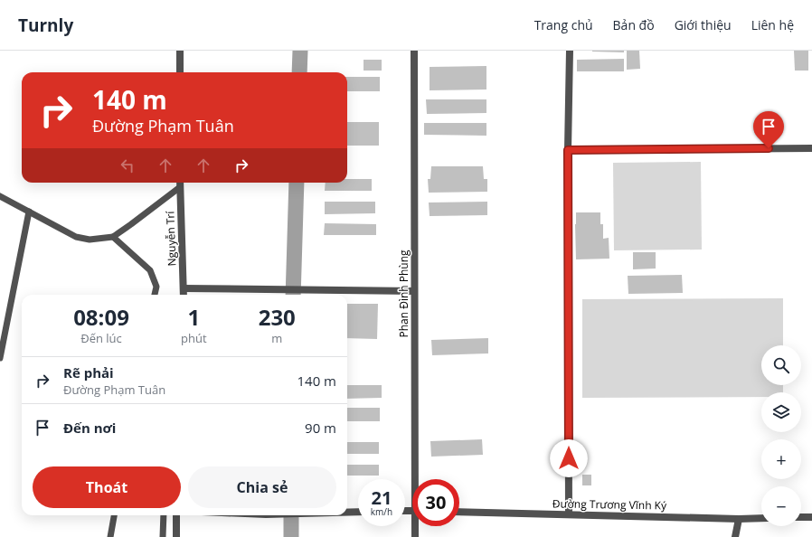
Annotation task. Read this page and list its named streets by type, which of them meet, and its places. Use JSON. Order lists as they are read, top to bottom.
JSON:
{
  "streets": {
    "street": ["Nguyễn Trí", "Phan Đình Phùng", "Đường Trương Vĩnh Ký"]
  },
  "page": {
    "header": "Turnly",
    "nav": [
      "Trang chủ",
      "Bản đồ",
      "Giới thiệu",
      "Liên hệ"
    ],
    "turn": ["140 m", "Đường Phạm Tuân"],
    "eta": [
      "08:09",
      "Đến lúc",
      "1",
      "phút",
      "230",
      "m"
    ],
    "map_buttons": ["+", "−"],
    "list": [
      {
        "name": "Rẽ phải",
        "note": "Đường Phạm Tuân",
        "value": "140 m"
      },
      {
        "name": "Đến nơi",
        "value": "90 m"
      }
    ],
    "buttons": ["Thoát", "Chia sẻ"],
    "speed": "21 km/h",
    "limit": "30"
  }
}
